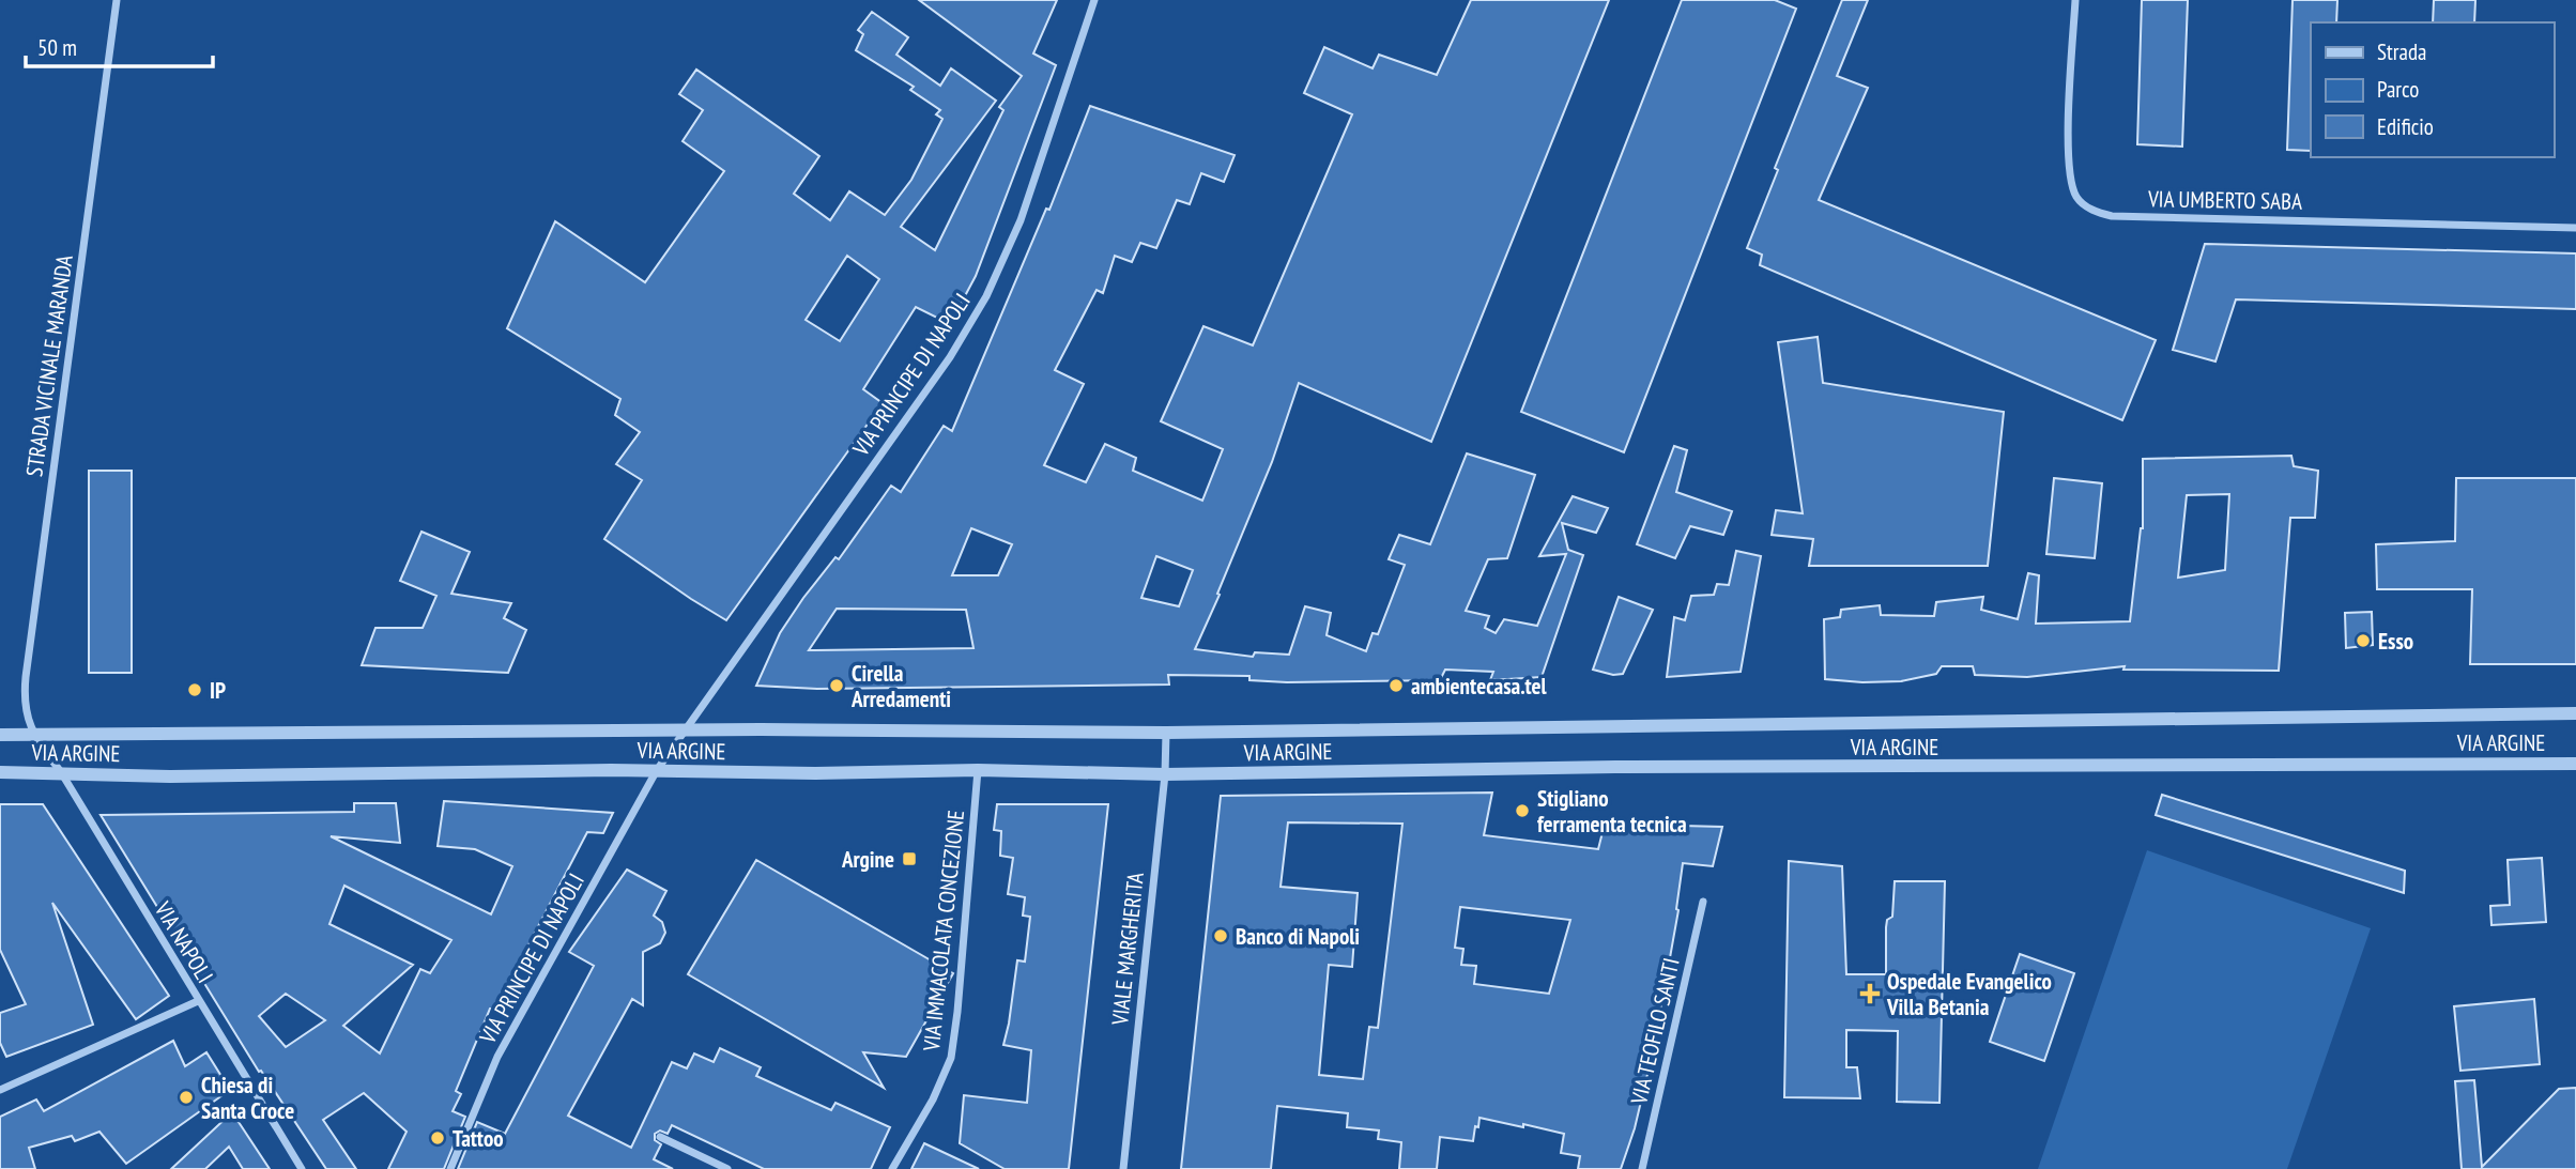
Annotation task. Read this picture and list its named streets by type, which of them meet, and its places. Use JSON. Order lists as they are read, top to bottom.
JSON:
{
  "streets": {
    "street": [
      "VIA UMBERTO SABA",
      "STRADA VICINALE MARANDA",
      "VIA PRINCIPE DI NAPOLI",
      "VIA ARGINE",
      "VIA IMMACOLATA CONCEZIONE",
      "VIA NAPOLI",
      "VIALE MARGHERITA",
      "VIA TEOFILO SANTI"
    ]
  },
  "crossings": [
    ["STRADA VICINALE MARANDA", "VIA ARGINE"],
    ["STRADA VICINALE MARANDA", "VIA NAPOLI"],
    ["VIA PRINCIPE DI NAPOLI", "VIA ARGINE"],
    ["VIA ARGINE", "VIA IMMACOLATA CONCEZIONE"],
    ["VIA ARGINE", "VIA NAPOLI"],
    ["VIA ARGINE", "VIALE MARGHERITA"]
  ],
  "places": {
    "other": [
      "Esso",
      "Cirella Arredamenti",
      "ambientecasa.tel",
      "IP",
      "Stigliano ferramenta tecnica",
      "Banco di Napoli",
      "Chiesa di Santa Croce",
      "Tattoo"
    ],
    "transit": ["Argine"],
    "health": ["Ospedale Evangelico Villa Betania"]
  },
  "legend": ["Strada", "Parco", "Edificio"],
  "scale_bar": "50 m"
}
